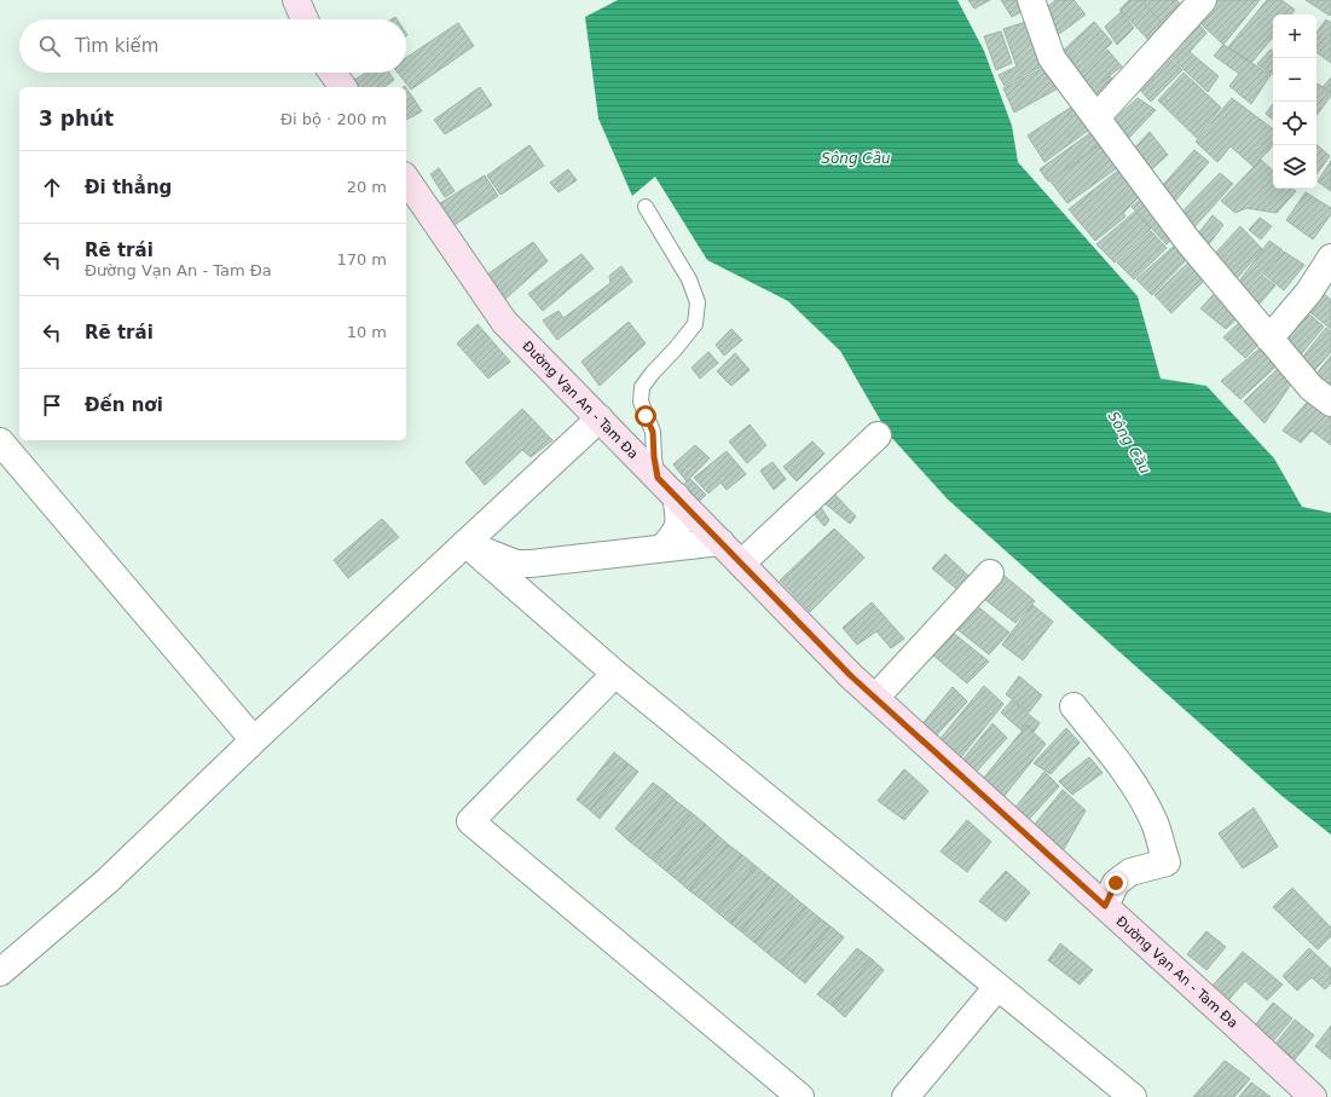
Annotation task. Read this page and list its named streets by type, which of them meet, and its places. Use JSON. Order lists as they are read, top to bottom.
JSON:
{
  "streets": {
    "main road": ["Đường Vạn An - Tam Đa"]
  },
  "water": ["Sông Cầu"],
  "page": {
    "map_buttons": ["+", "−"],
    "search": "Tìm kiếm",
    "heading": ["3 phút", "Đi bộ · 200 m"],
    "list": [
      ["Đi thẳng", "20 m"],
      ["Rẽ trái", "Đường Vạn An - Tam Đa", "170 m"],
      ["Rẽ trái", "10 m"],
      "Đến nơi"
    ]
  }
}
